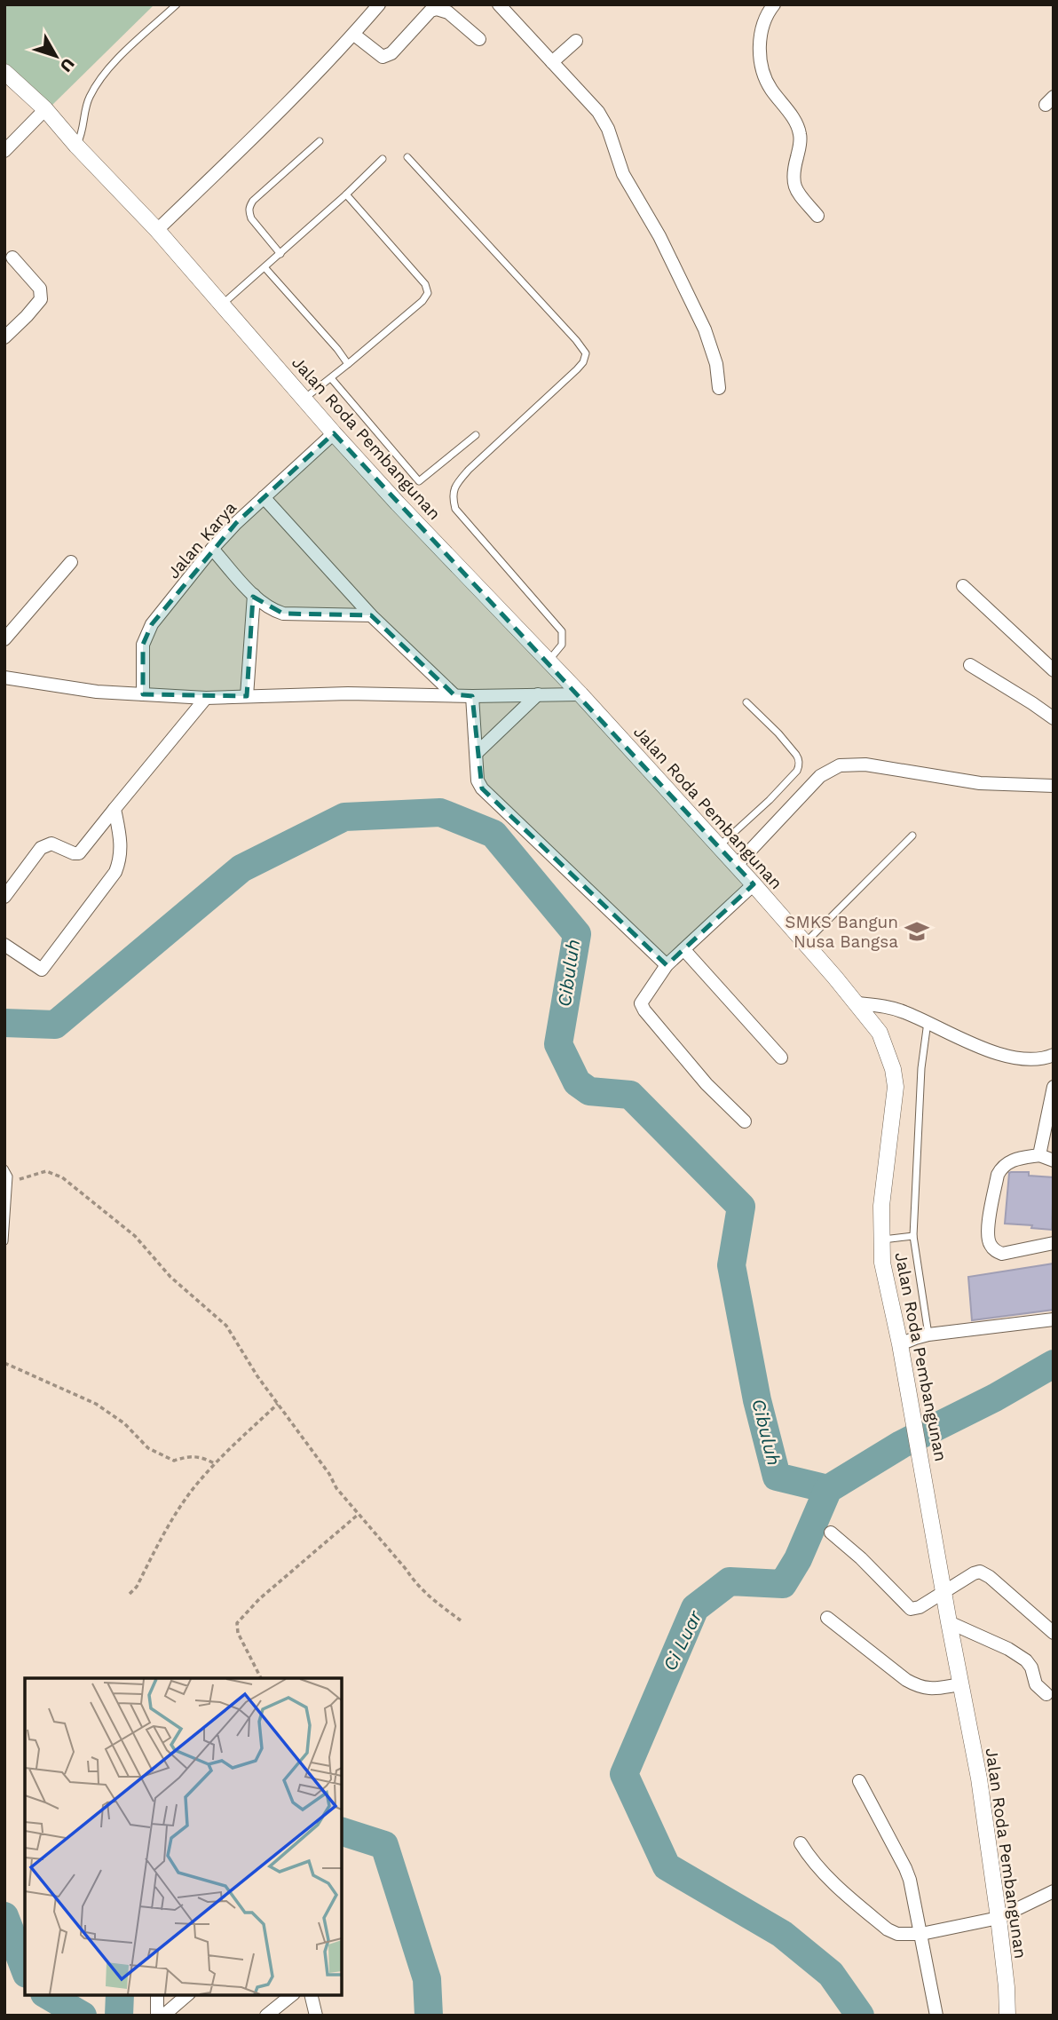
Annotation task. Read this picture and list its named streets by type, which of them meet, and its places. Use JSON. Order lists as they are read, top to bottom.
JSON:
{
  "streets": {
    "street": ["Jalan Roda Pembangunan", "Jalan Karya"]
  },
  "crossings": [
    ["Jalan Roda Pembangunan", "Jalan Karya"]
  ],
  "water": ["Cibuluh", "Ci Luar"],
  "places": {
    "school or university": ["SMKS Bangun Nusa Bangsa"]
  },
  "north": "bottom right"
}
